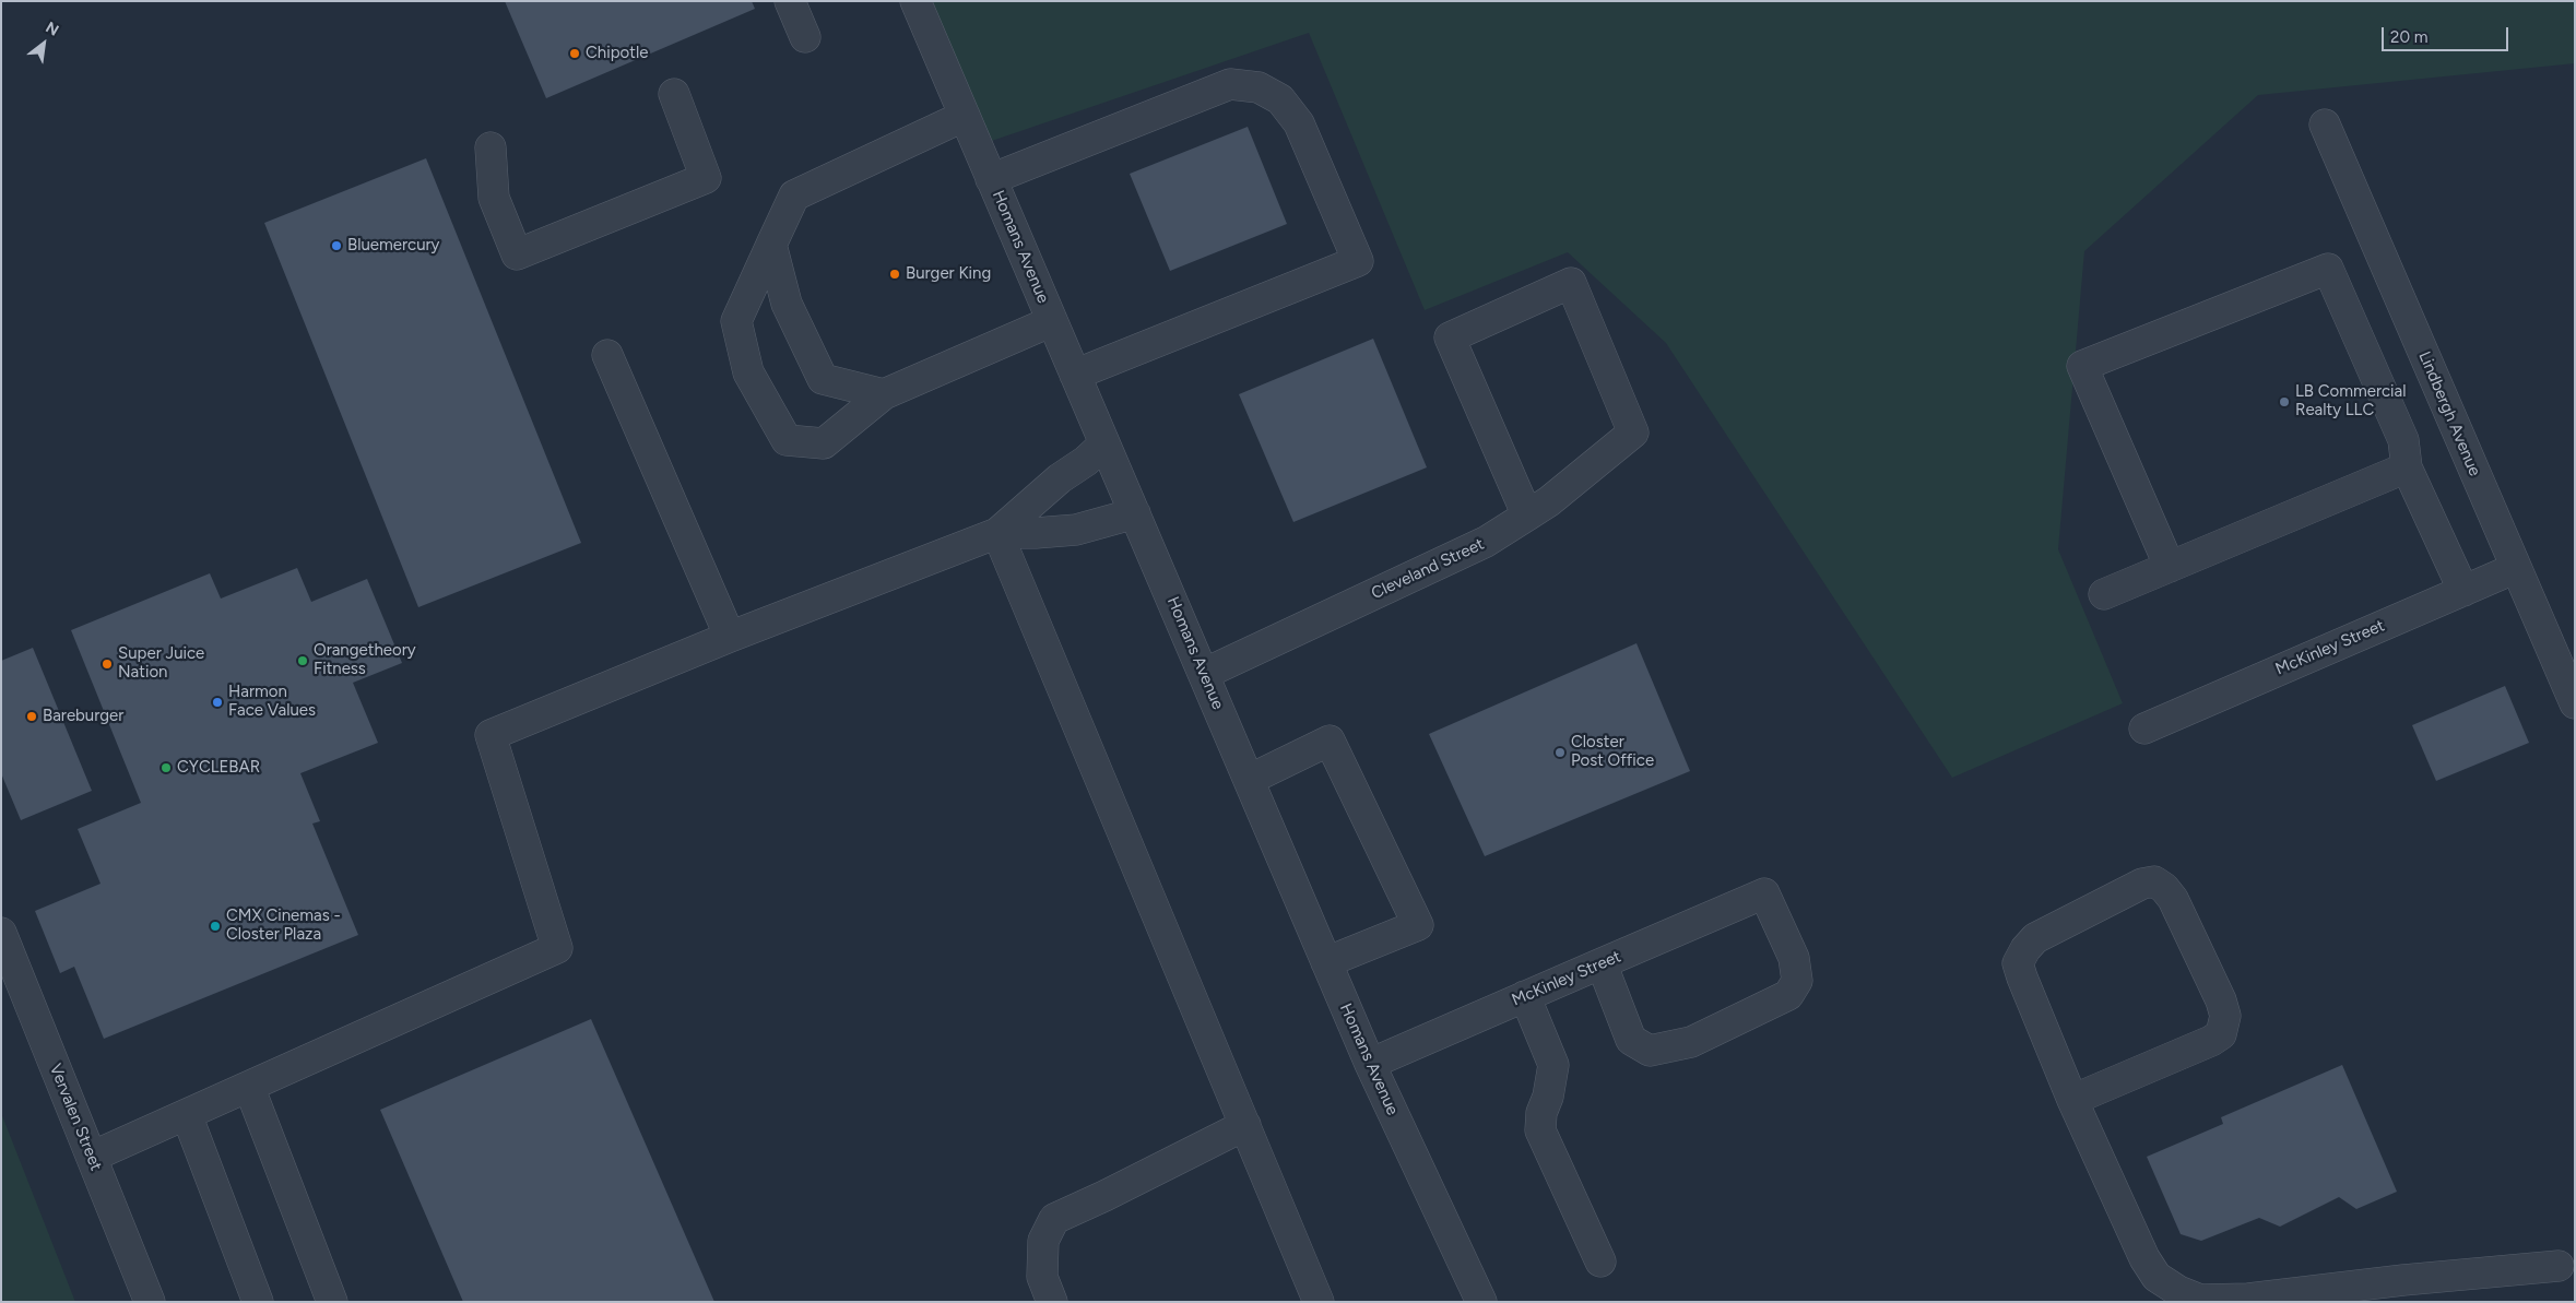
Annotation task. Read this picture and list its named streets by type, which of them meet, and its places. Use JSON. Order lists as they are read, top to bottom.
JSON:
{
  "streets": {
    "street": [
      "Homans Avenue",
      "Lindbergh Avenue",
      "Cleveland Street",
      "McKinley Street",
      "Vervalen Street"
    ]
  },
  "crossings": [
    ["Homans Avenue", "Cleveland Street"],
    ["Homans Avenue", "McKinley Street"],
    ["Lindbergh Avenue", "McKinley Street"]
  ],
  "places": [
    "Chipotle",
    "Bluemercury",
    "Burger King",
    "LB Commercial Realty LLC",
    "Orangetheory Fitness",
    "Super Juice Nation",
    "Harmon Face Values",
    "Bareburger",
    "Closter Post Office",
    "CYCLEBAR",
    "CMX Cinemas - Closter Plaza"
  ],
  "scale_bar": "20 m",
  "north": "top right"
}
